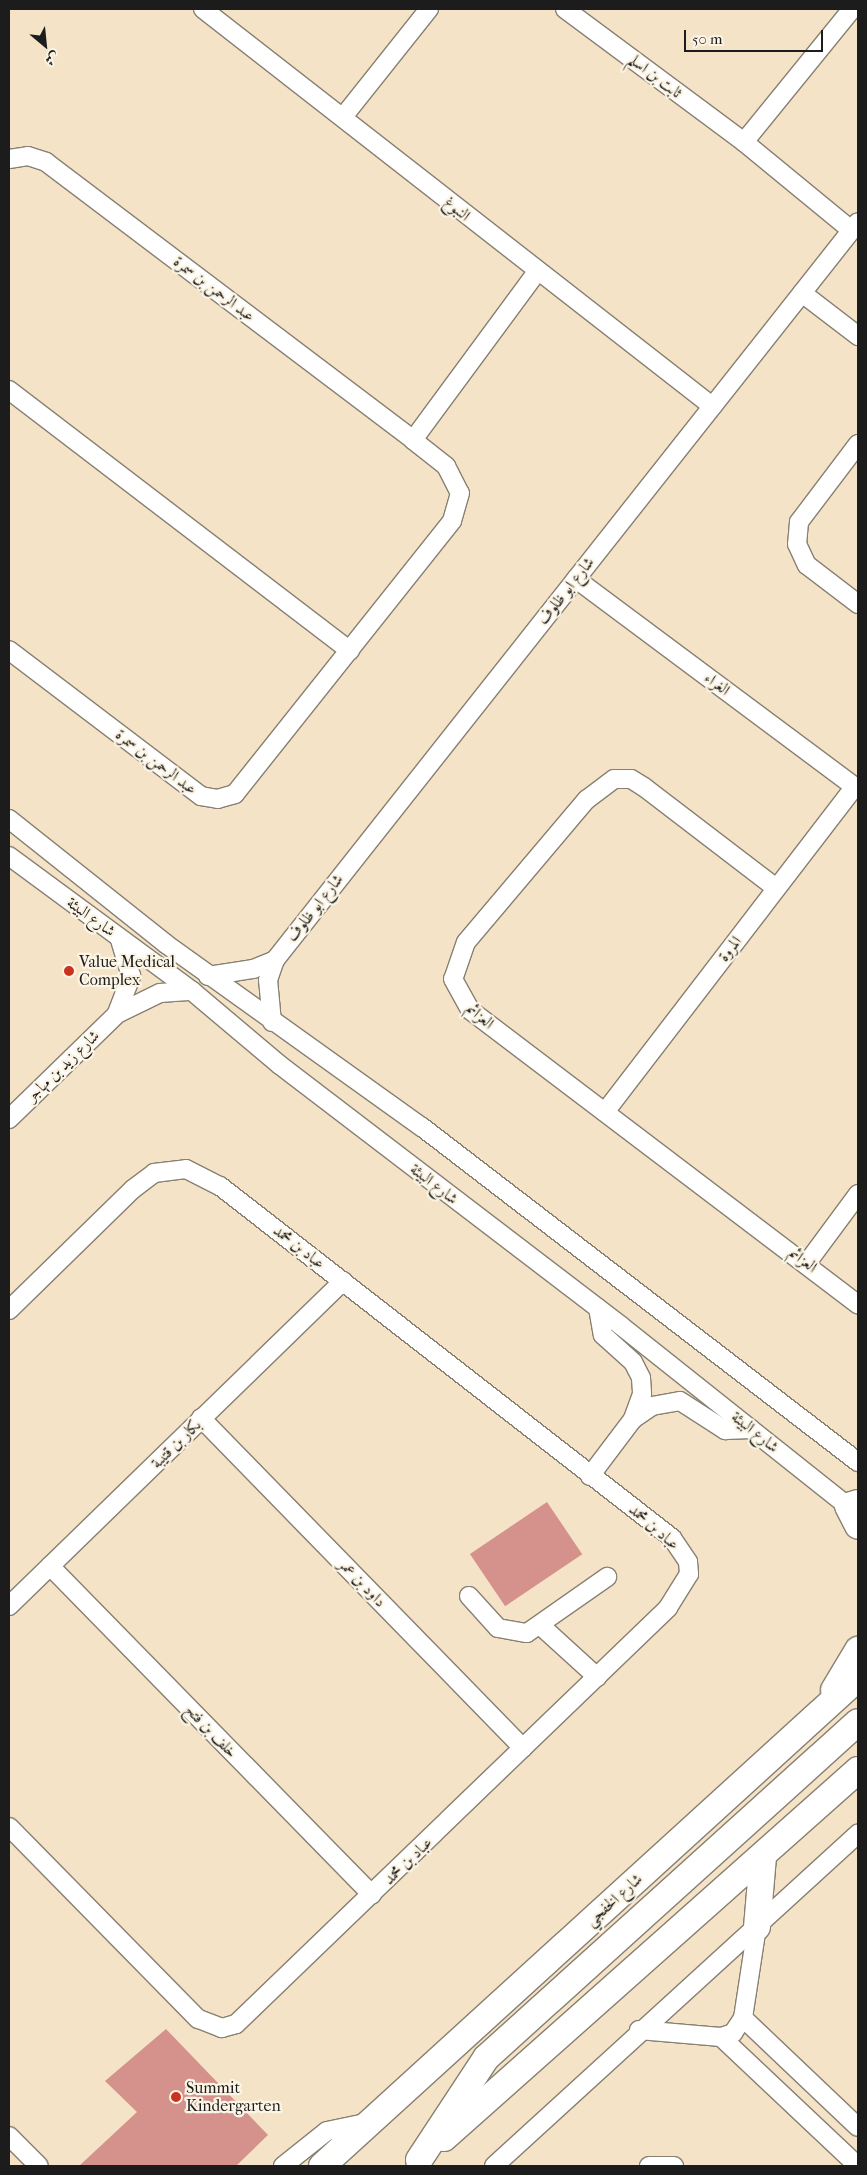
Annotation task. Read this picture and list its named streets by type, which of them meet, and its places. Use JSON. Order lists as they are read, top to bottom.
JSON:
{
  "streets": {
    "highway": ["شارع الخفجي"],
    "street": [
      "ثابت بن اسلم",
      "النبوغ",
      "عبد الرحمن بن سمرة",
      "شارع ابو ظلوف",
      "الغراء",
      "شارع البيئة",
      "المروة",
      "العزائم",
      "شارع زيد بن مهاجر",
      "عباد بن محمد",
      "بكار بن قتيبة",
      "داود بن عمر",
      "خلف بن فتح"
    ]
  },
  "crossings": [
    ["ثابت بن اسلم", "شارع ابو ظلوف"],
    ["النبوغ", "شارع ابو ظلوف"],
    ["شارع ابو ظلوف", "الغراء"],
    ["شارع ابو ظلوف", "شارع البيئة"],
    ["الغراء", "المروة"],
    ["شارع البيئة", "شارع زيد بن مهاجر"],
    ["المروة", "العزائم"],
    ["عباد بن محمد", "بكار بن قتيبة"],
    ["عباد بن محمد", "داود بن عمر"],
    ["عباد بن محمد", "خلف بن فتح"],
    ["بكار بن قتيبة", "داود بن عمر"],
    ["بكار بن قتيبة", "خلف بن فتح"]
  ],
  "places": ["Value Medical Complex", "Summit Kindergarten"],
  "scale_bar": "50 m",
  "north": "bottom right"
}
